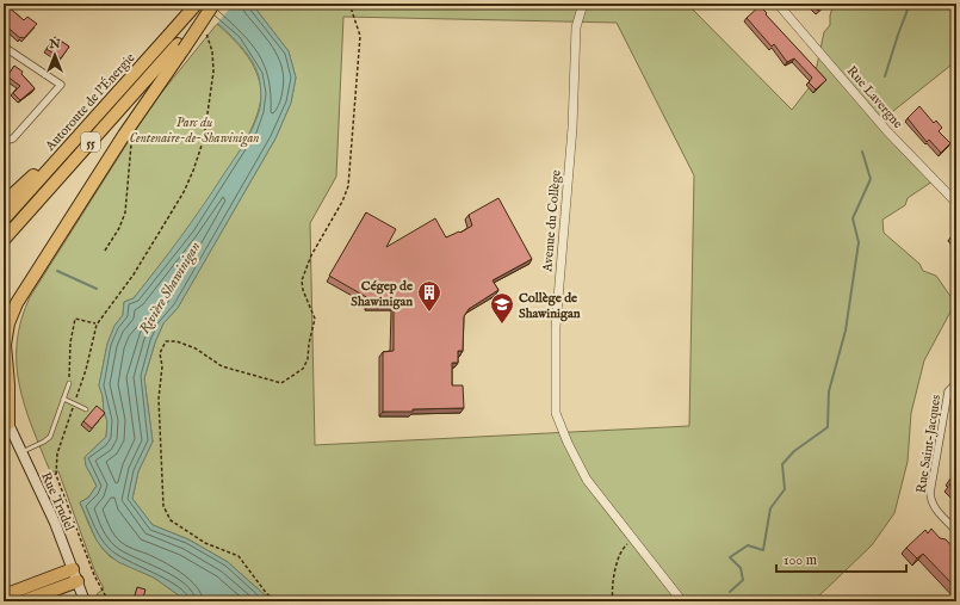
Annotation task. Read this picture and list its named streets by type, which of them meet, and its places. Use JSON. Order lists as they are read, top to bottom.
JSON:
{
  "streets": {
    "highway": ["Autoroute de l'Énergie", "55"],
    "main road": ["Rue Trudel"],
    "street": ["Rue Lavergne", "Avenue du Collège", "Rue Saint-Jacques"]
  },
  "water": ["Rivière Shawinigan"],
  "parks": ["Parc du Centenaire-de-Shawinigan"],
  "places": {
    "building": ["Cégep de Shawinigan"],
    "school or university": ["Collège de Shawinigan"]
  },
  "scale_bar": "100 m",
  "north": "top"
}
